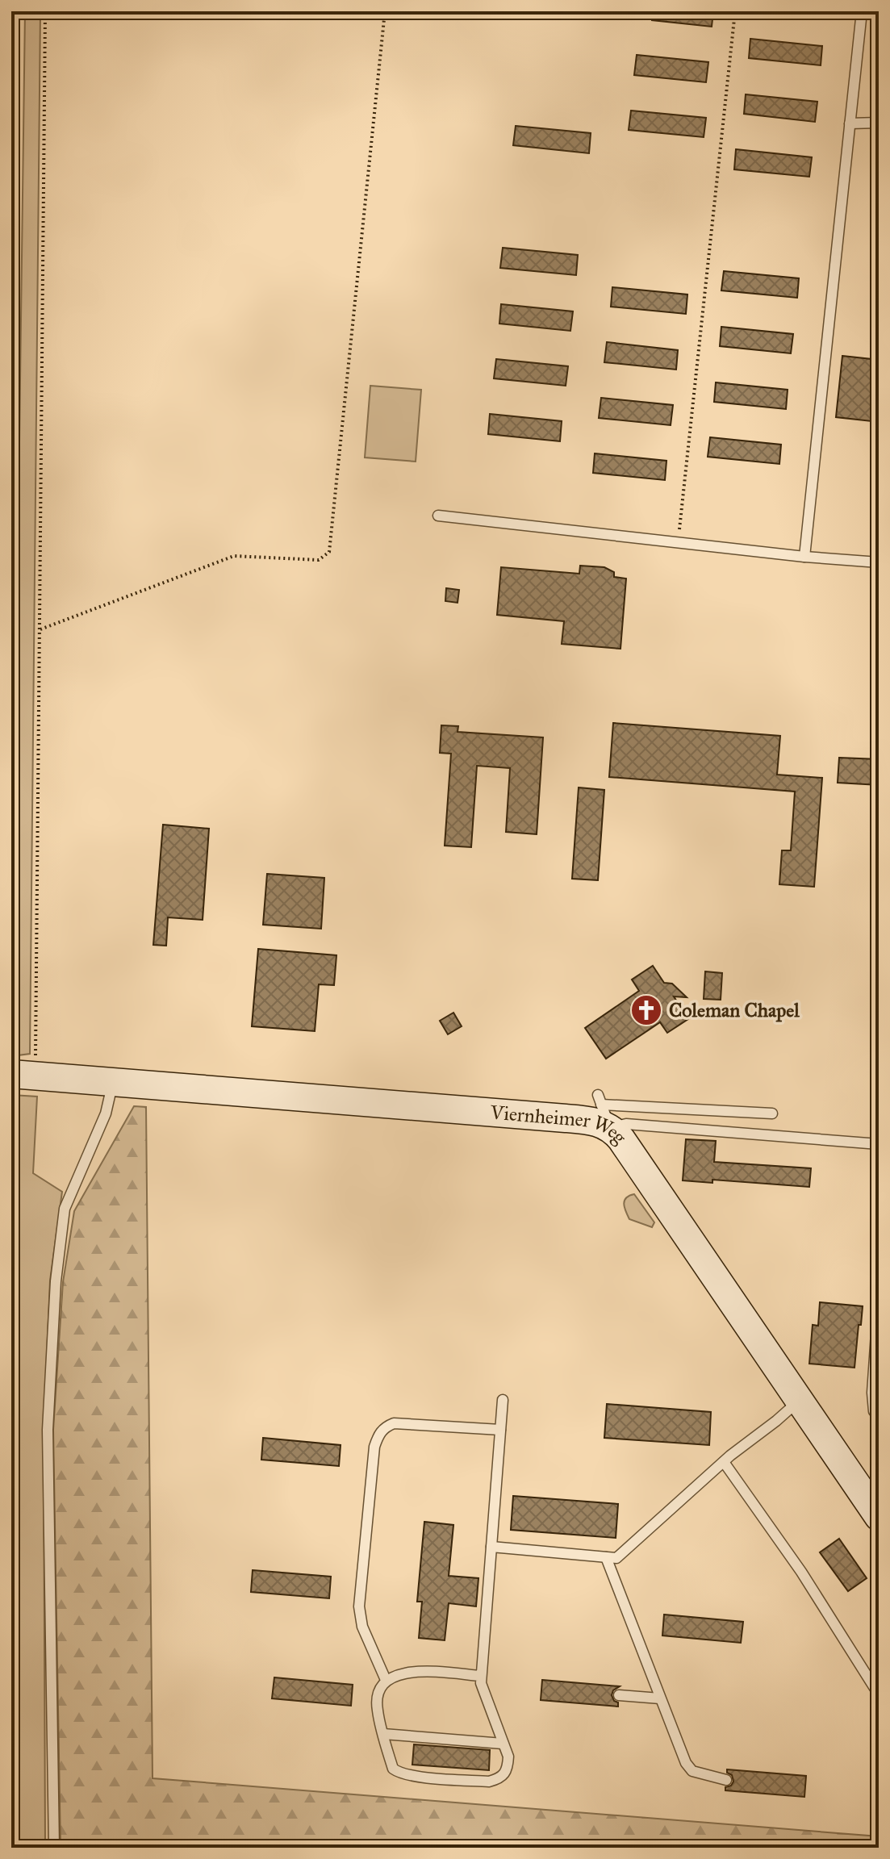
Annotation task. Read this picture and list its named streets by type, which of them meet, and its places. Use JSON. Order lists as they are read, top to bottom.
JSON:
{
  "streets": {
    "street": ["Viernheimer Weg"]
  },
  "places": {
    "church": ["Coleman Chapel"]
  }
}
